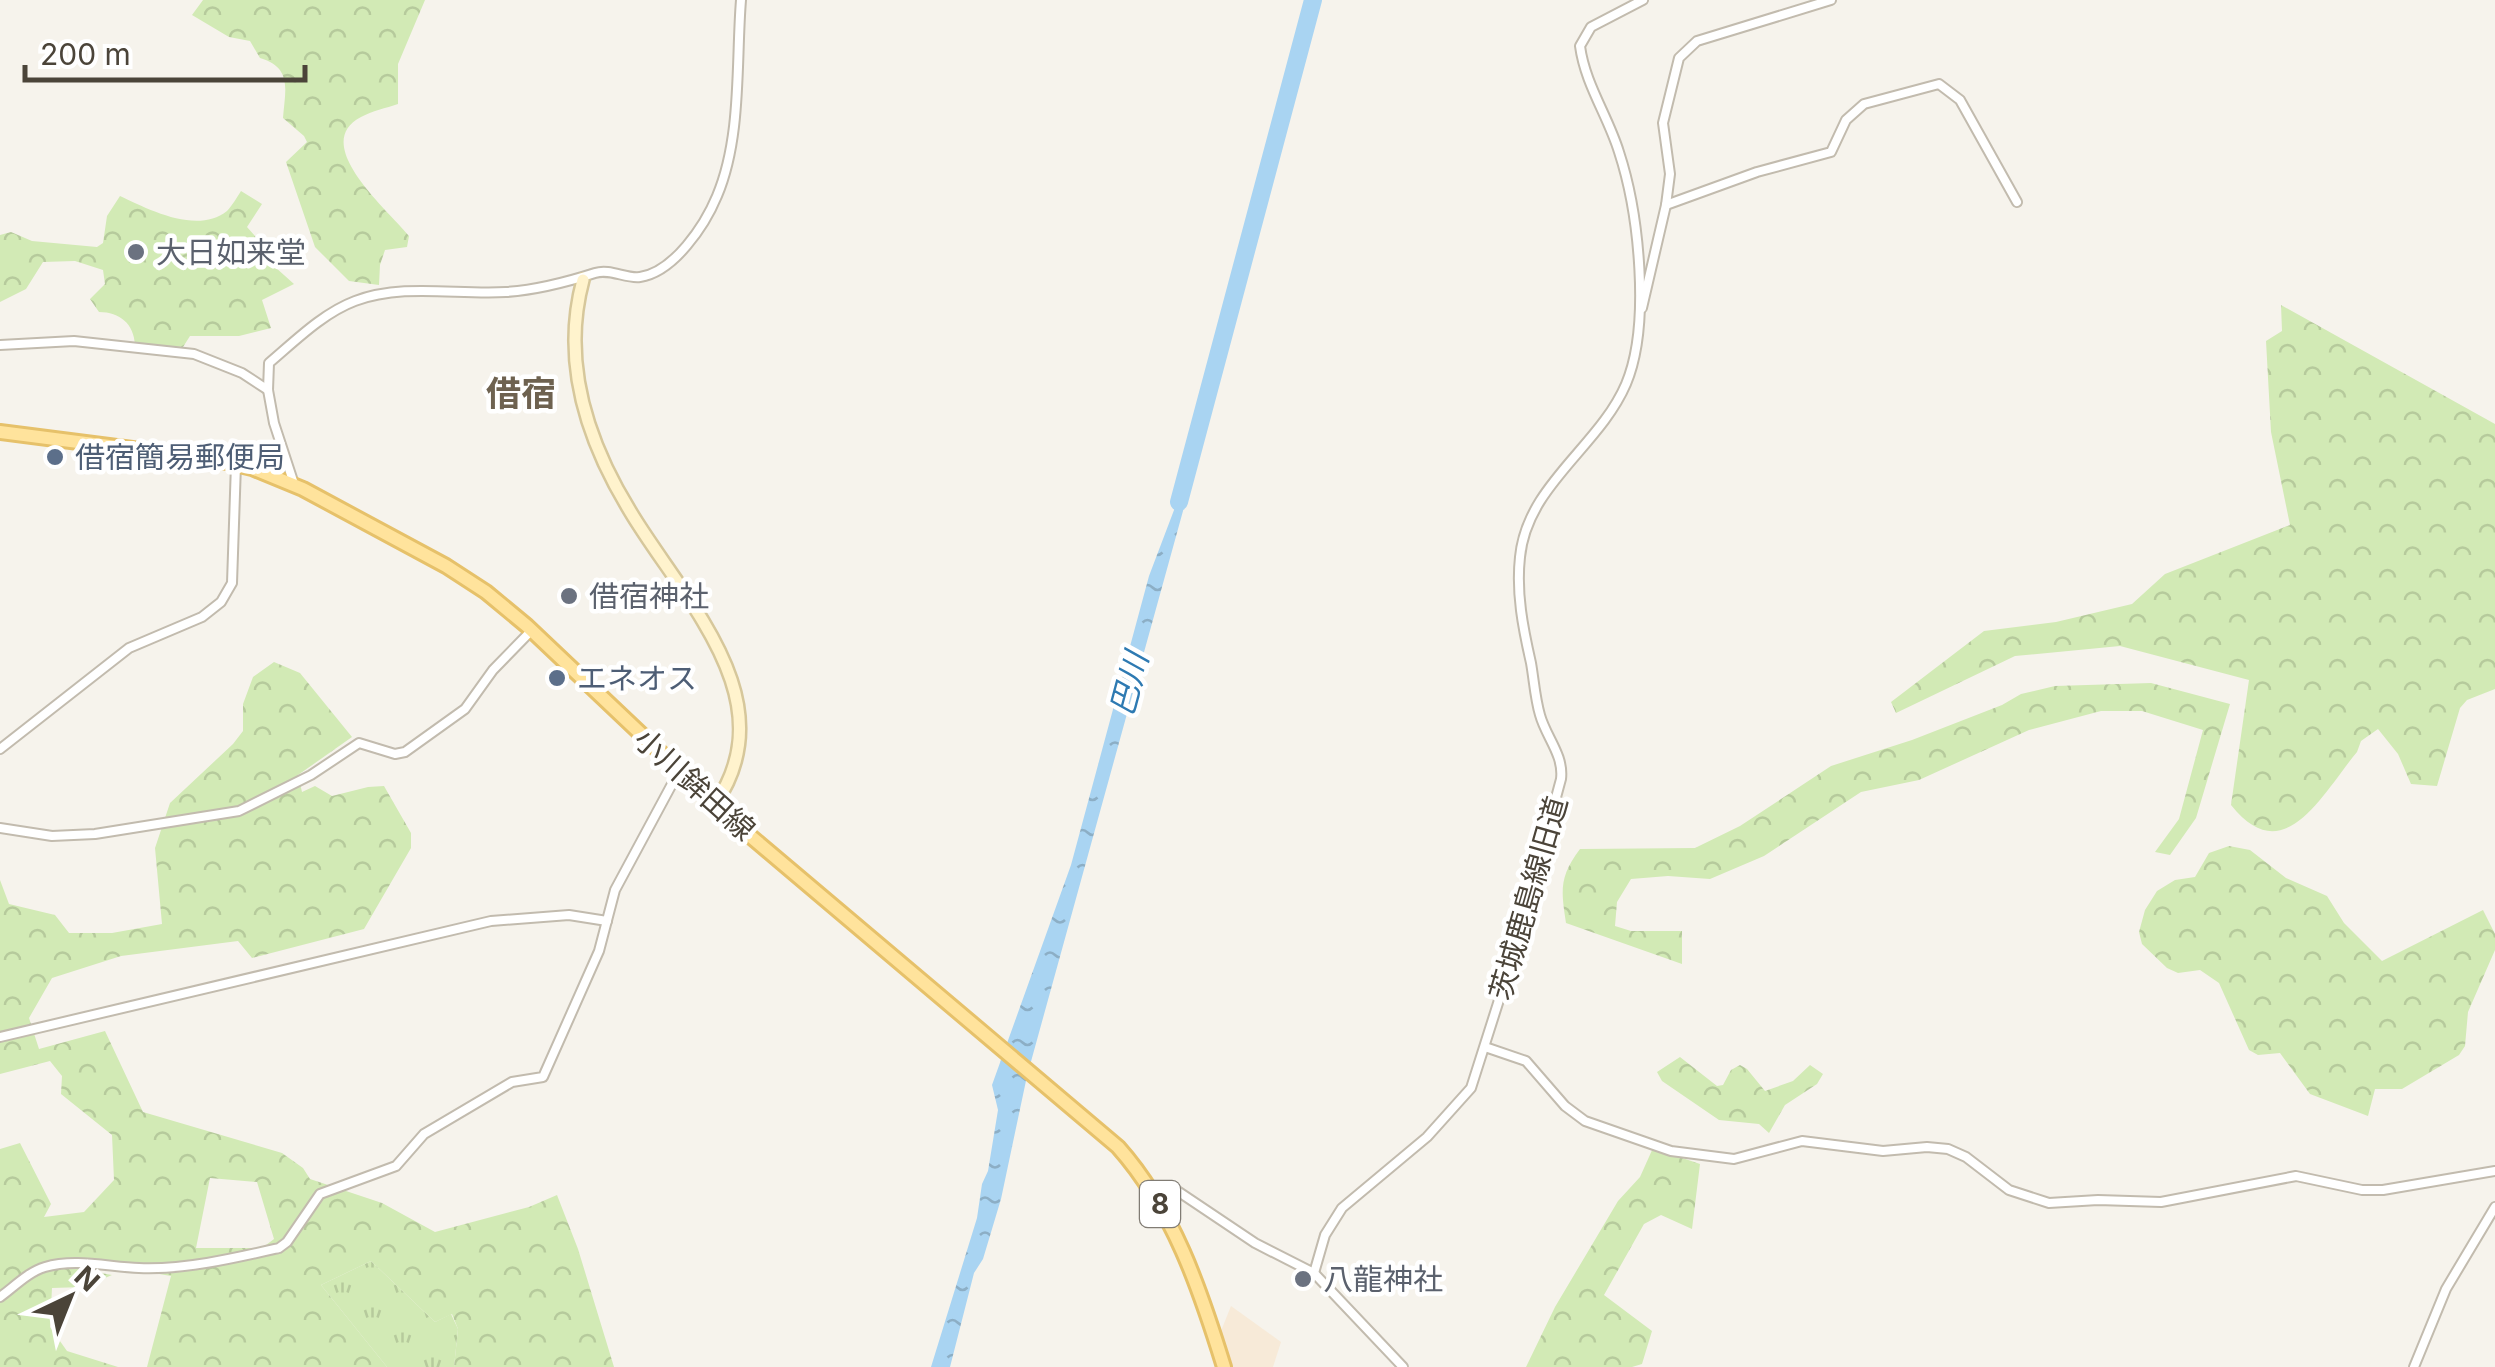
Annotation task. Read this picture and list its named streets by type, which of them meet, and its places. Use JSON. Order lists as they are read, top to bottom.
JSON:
{
  "streets": {
    "main road": ["小川鉾田線", "8"],
    "street": ["茨城鹿島線旧道"]
  },
  "districts": ["借宿"],
  "water": ["巴川"],
  "places": [
    "大日如来堂",
    "借宿簡易郵便局",
    "借宿神社",
    "エネオス",
    "八龍神社"
  ],
  "scale_bar": "200 m",
  "north": "top right"
}
